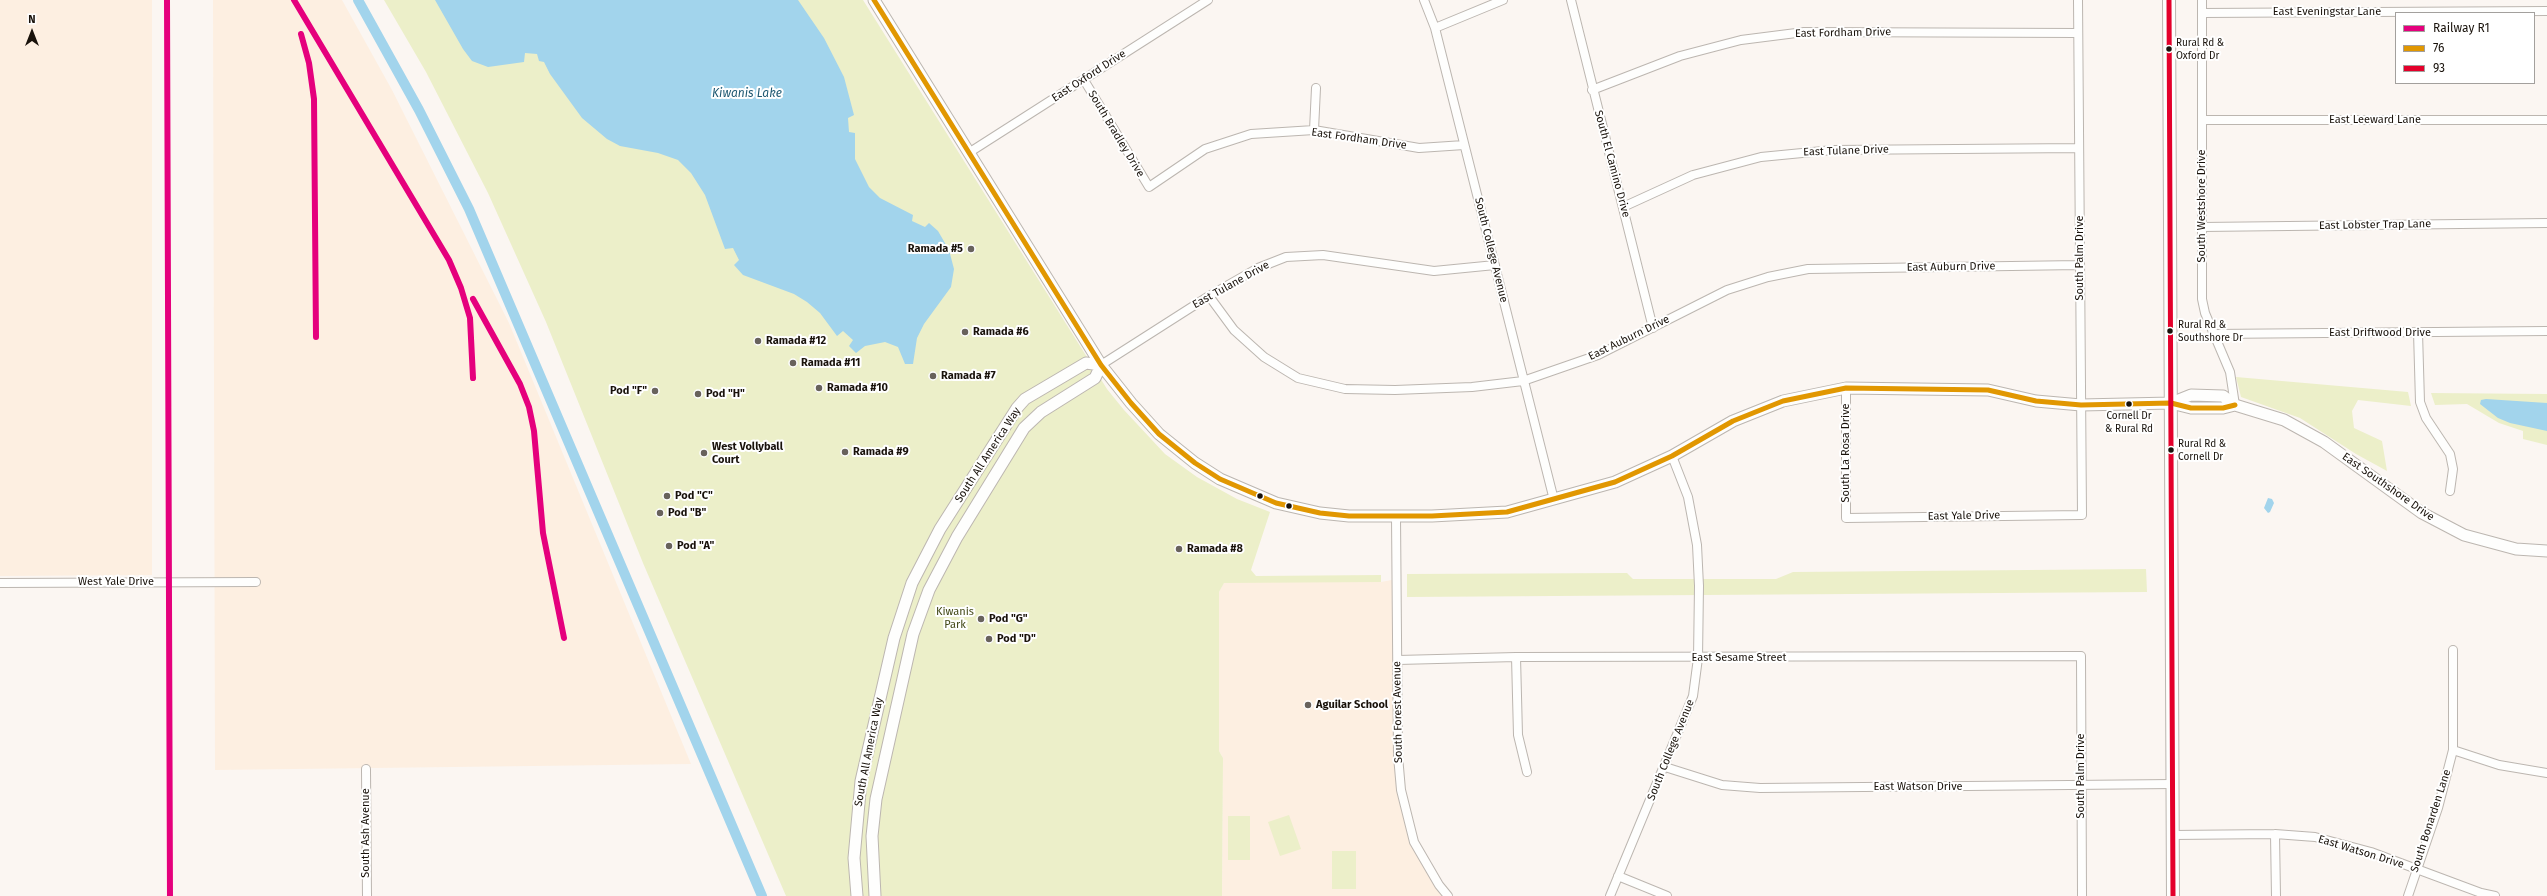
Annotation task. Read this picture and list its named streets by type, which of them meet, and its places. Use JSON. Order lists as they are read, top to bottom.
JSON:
{
  "streets": {
    "street": [
      "East Eveningstar Lane",
      "East Fordham Drive",
      "East Oxford Drive",
      "East Leeward Lane",
      "South Bradley Drive",
      "East Tulane Drive",
      "South El Camino Drive",
      "South Westshore Drive",
      "East Lobster Trap Lane",
      "South College Avenue",
      "South Palm Drive",
      "East Auburn Drive",
      "East Driftwood Drive",
      "South La Rosa Drive",
      "South All America Way",
      "East Southshore Drive",
      "East Yale Drive",
      "West Yale Drive",
      "East Sesame Street",
      "South Forest Avenue",
      "East Watson Drive",
      "South Bonarden Lane",
      "South Ash Avenue"
    ]
  },
  "crossings": [
    ["East Eveningstar Lane", "South Westshore Drive"],
    ["East Fordham Drive", "South Bradley Drive"],
    ["East Fordham Drive", "South El Camino Drive"],
    ["East Fordham Drive", "South College Avenue"],
    ["East Fordham Drive", "South Palm Drive"],
    ["East Oxford Drive", "South Bradley Drive"],
    ["East Leeward Lane", "South Westshore Drive"],
    ["East Tulane Drive", "South El Camino Drive"],
    ["East Tulane Drive", "South College Avenue"],
    ["East Tulane Drive", "South Palm Drive"],
    ["East Tulane Drive", "East Auburn Drive"],
    ["East Tulane Drive", "South All America Way"],
    ["South El Camino Drive", "East Auburn Drive"],
    ["South Westshore Drive", "East Lobster Trap Lane"],
    ["South Westshore Drive", "East Driftwood Drive"],
    ["South Westshore Drive", "East Southshore Drive"],
    ["South College Avenue", "East Auburn Drive"],
    ["South College Avenue", "East Sesame Street"],
    ["South College Avenue", "East Watson Drive"],
    ["South Palm Drive", "East Auburn Drive"],
    ["South Palm Drive", "East Yale Drive"],
    ["South Palm Drive", "East Sesame Street"],
    ["South Palm Drive", "East Watson Drive"],
    ["South La Rosa Drive", "East Yale Drive"],
    ["East Sesame Street", "South Forest Avenue"],
    ["East Watson Drive", "South Bonarden Lane"]
  ],
  "water": ["Kiwanis Lake"],
  "parks": ["Kiwanis Park"],
  "places": [
    "Rural Rd & Oxford Dr",
    "Ramada #5",
    "Rural Rd & Southshore Dr",
    "Ramada #6",
    "Ramada #12",
    "Ramada #11",
    "Ramada #7",
    "Ramada #10",
    "Pod \"F\"",
    "Pod \"H\"",
    "Cornell Dr & Rural Rd",
    "Rural Rd & Cornell Dr",
    "Ramada #9",
    "West Vollyball Court",
    "Pod \"C\"",
    "Pod \"B\"",
    "Pod \"A\"",
    "Ramada #8",
    "Pod \"G\"",
    "Pod \"D\"",
    "Aguilar School"
  ],
  "lines": ["rail line R1", "transit line 76", "transit line 93"],
  "legend": ["Railway R1", "76", "93"],
  "north": "top"
}
